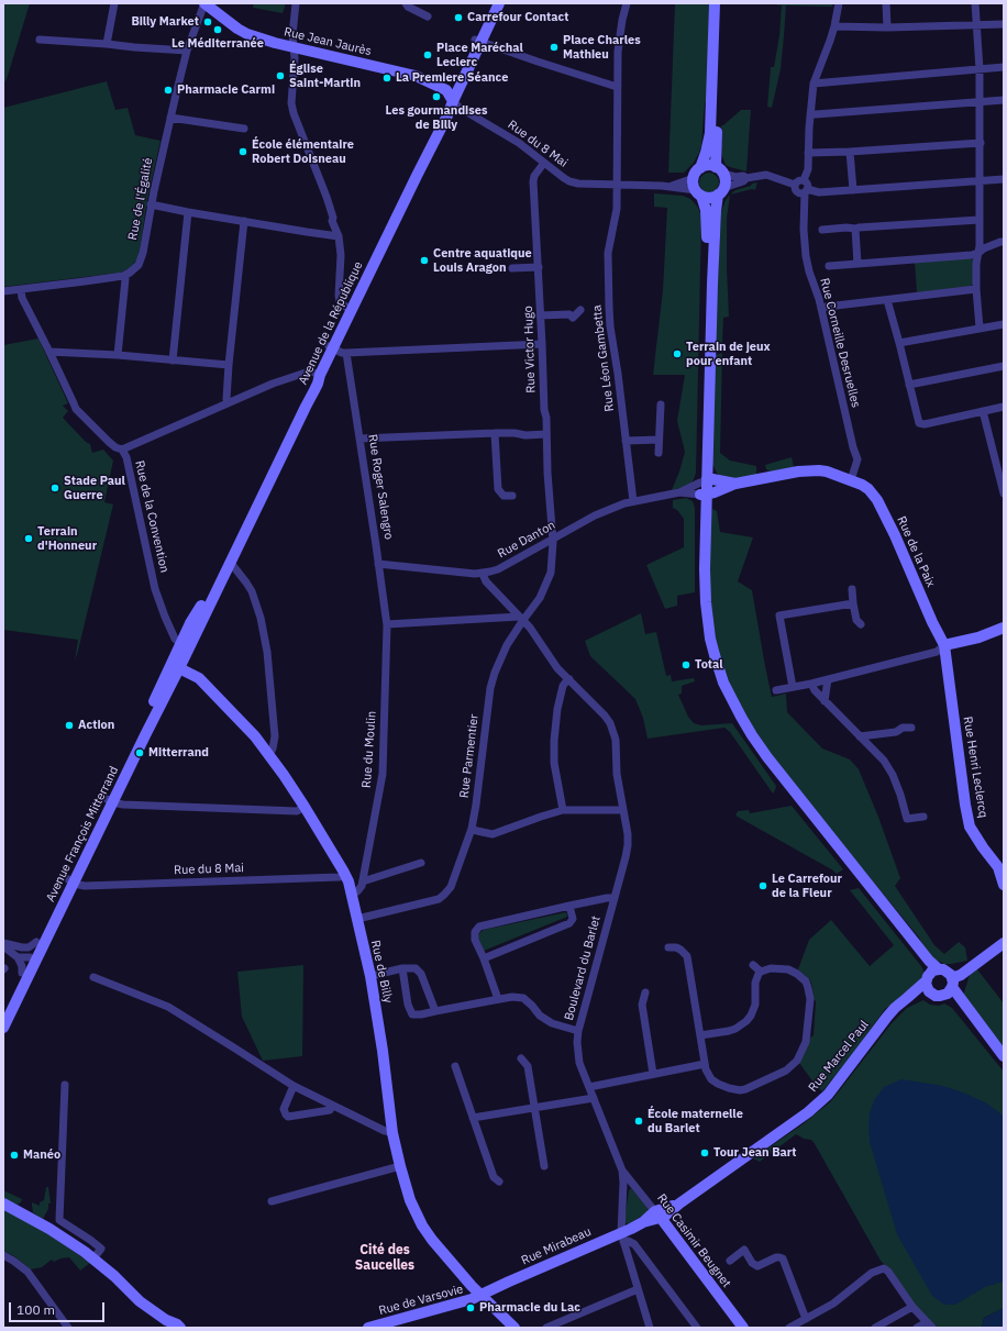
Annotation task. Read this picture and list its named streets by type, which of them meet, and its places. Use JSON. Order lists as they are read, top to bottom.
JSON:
{
  "streets": {
    "main road": [
      "Rue Jean Jaurès",
      "Avenue de la République",
      "Rue de la Paix",
      "Rue Henri Leclercq",
      "Avenue François Mitterrand",
      "Rue de Billy",
      "Rue Marcel Paul",
      "Rue Casimir Beugnet",
      "Rue Mirabeau",
      "Rue de Varsovie"
    ],
    "street": [
      "Rue du 8 Mai",
      "Rue de l'Égalité",
      "Rue Corneille Desruelles",
      "Rue Victor Hugo",
      "Rue Léon Gambetta",
      "Rue Roger Salengro",
      "Rue de la Convention",
      "Rue Danton",
      "Rue du Moulin",
      "Rue Parmentier",
      "Boulevard du Barlet"
    ]
  },
  "crossings": [
    ["Rue Jean Jaurès", "Rue du 8 Mai"],
    ["Rue Jean Jaurès", "Rue de l'Égalité"],
    ["Rue Jean Jaurès", "Avenue de la République"],
    ["Rue du 8 Mai", "Avenue de la République"],
    ["Rue du 8 Mai", "Rue Victor Hugo"],
    ["Rue du 8 Mai", "Rue Léon Gambetta"],
    ["Rue du 8 Mai", "Avenue François Mitterrand"],
    ["Rue du 8 Mai", "Rue de Billy"],
    ["Avenue de la République", "Rue de la Convention"],
    ["Avenue de la République", "Avenue François Mitterrand"],
    ["Avenue de la République", "Rue de Billy"],
    ["Rue Corneille Desruelles", "Rue de la Paix"],
    ["Rue Victor Hugo", "Rue Danton"],
    ["Rue Victor Hugo", "Rue Parmentier"],
    ["Rue Léon Gambetta", "Rue Danton"],
    ["Rue Roger Salengro", "Rue Danton"],
    ["Rue Roger Salengro", "Rue du Moulin"],
    ["Rue de la Convention", "Avenue François Mitterrand"],
    ["Rue de la Convention", "Rue de Billy"],
    ["Rue Danton", "Rue Parmentier"],
    ["Rue Danton", "Boulevard du Barlet"],
    ["Rue de la Paix", "Rue Henri Leclercq"],
    ["Rue du Moulin", "Rue de Billy"],
    ["Rue Parmentier", "Boulevard du Barlet"],
    ["Rue Parmentier", "Rue de Billy"],
    ["Avenue François Mitterrand", "Rue de Billy"],
    ["Boulevard du Barlet", "Rue Casimir Beugnet"],
    ["Rue de Billy", "Rue Mirabeau"],
    ["Rue de Billy", "Rue de Varsovie"],
    ["Rue Marcel Paul", "Rue Casimir Beugnet"],
    ["Rue Marcel Paul", "Rue Mirabeau"],
    ["Rue Casimir Beugnet", "Rue Mirabeau"],
    ["Rue Mirabeau", "Rue de Varsovie"]
  ],
  "districts": ["Cité des Saucelles"],
  "places": [
    "Carrefour Contact",
    "Billy Market",
    "Le Méditerranée",
    "Place Charles Mathieu",
    "Place Maréchal Leclerc",
    "Église Saint-Martin",
    "La Premiere Séance",
    "Pharmacie Carmi",
    "Les gourmandises de Billy",
    "École élémentaire Robert Doisneau",
    "Centre aquatique Louis Aragon",
    "Terrain de jeux pour enfant",
    "Stade Paul Guerre",
    "Terrain d'Honneur",
    "Total",
    "Action",
    "Mitterrand",
    "Le Carrefour de la Fleur",
    "École maternelle du Barlet",
    "Tour Jean Bart",
    "Manéo",
    "Pharmacie du Lac"
  ],
  "scale_bar": "100 m"
}
